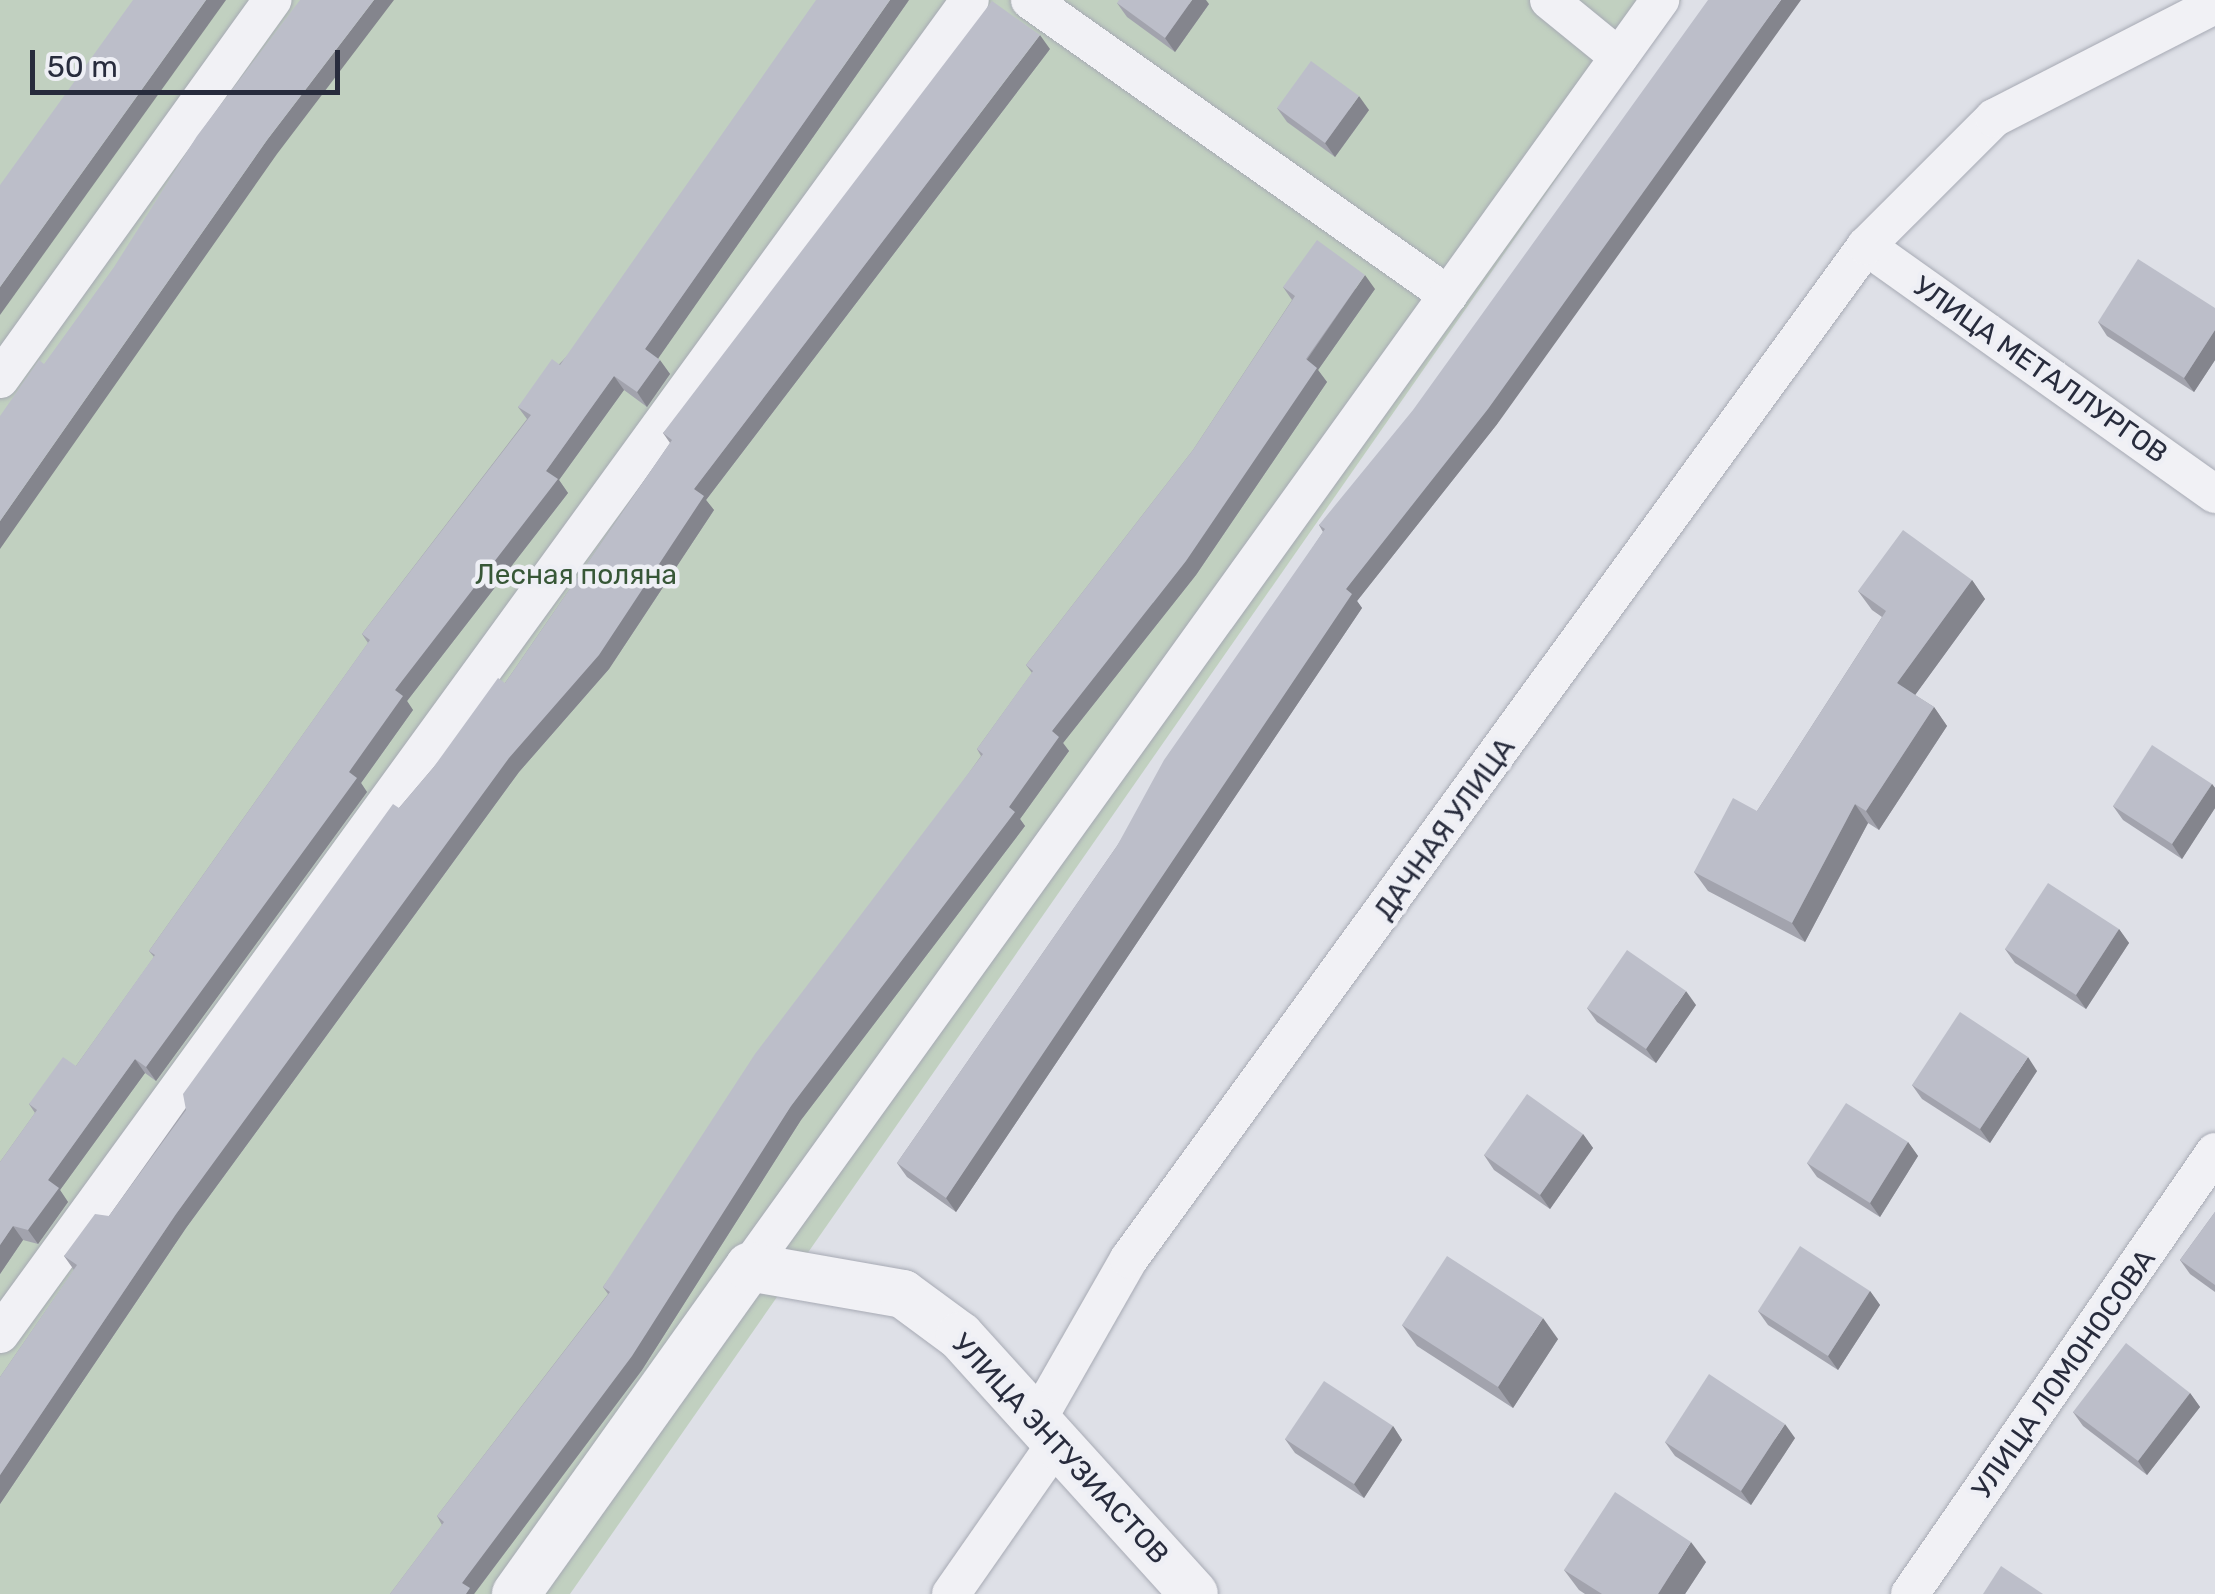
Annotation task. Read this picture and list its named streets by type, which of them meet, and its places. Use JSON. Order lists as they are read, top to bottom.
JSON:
{
  "streets": {
    "street": [
      "УЛИЦА МЕТАЛЛУРГОВ",
      "ДАЧНАЯ УЛИЦА",
      "УЛИЦА ЛОМОНОСОВА",
      "УЛИЦА ЭНТУЗИАСТОВ"
    ]
  },
  "crossings": [
    ["УЛИЦА МЕТАЛЛУРГОВ", "ДАЧНАЯ УЛИЦА"],
    ["ДАЧНАЯ УЛИЦА", "УЛИЦА ЭНТУЗИАСТОВ"]
  ],
  "parks": ["Лесная поляна"],
  "scale_bar": "50 m"
}
